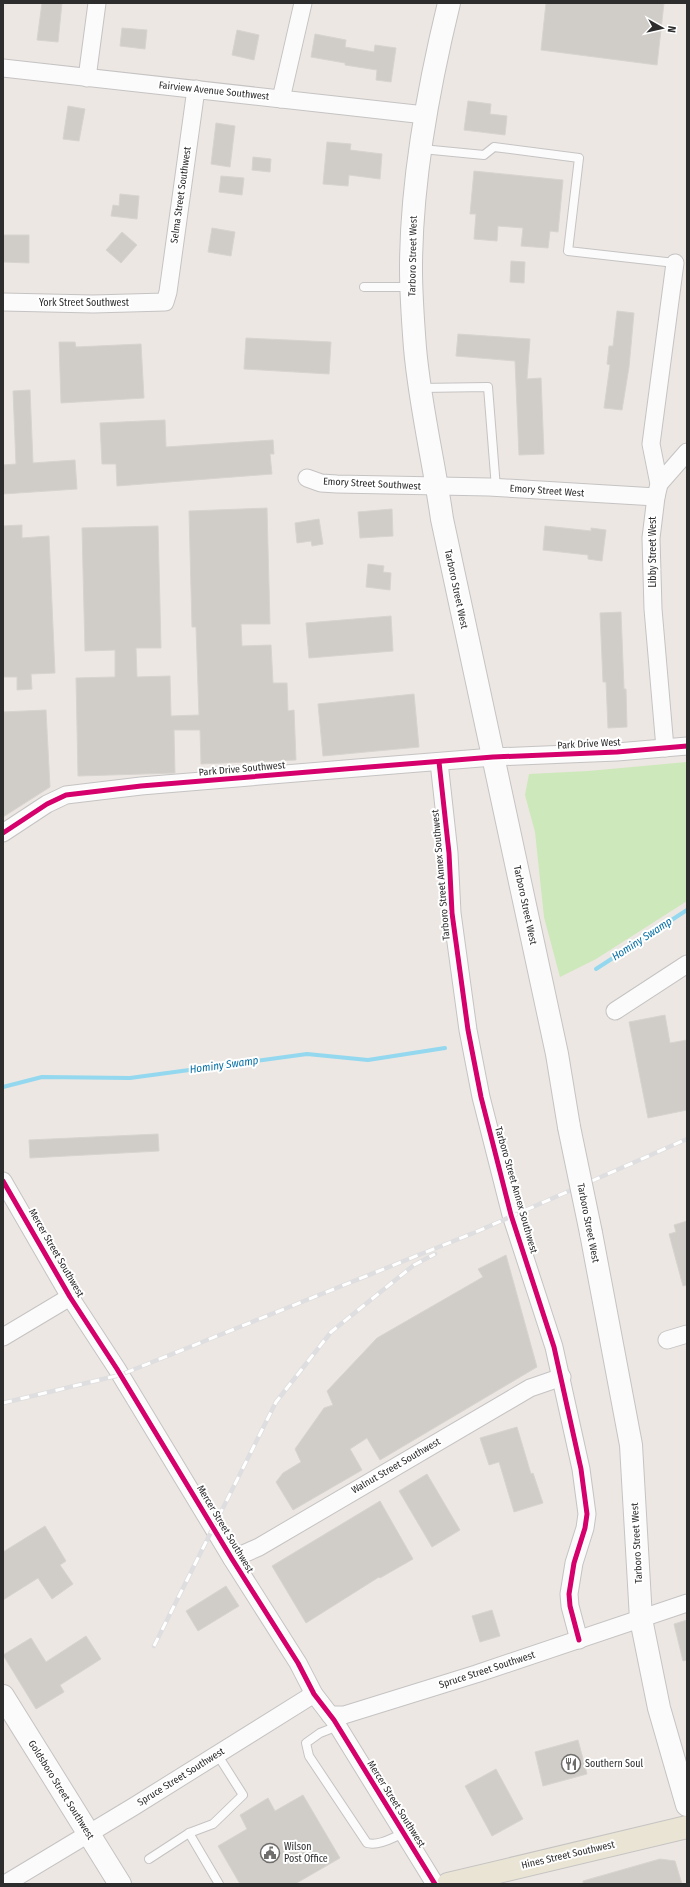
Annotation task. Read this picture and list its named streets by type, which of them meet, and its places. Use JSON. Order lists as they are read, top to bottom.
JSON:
{
  "streets": {
    "main road": ["Tarboro Street West", "Goldsboro Street Southwest", "Hines Street Southwest"],
    "street": [
      "Fairview Avenue Southwest",
      "Selma Street Southwest",
      "York Street Southwest",
      "Emory Street Southwest",
      "Emory Street West",
      "Libby Street West",
      "Park Drive West",
      "Park Drive Southwest",
      "Tarboro Street Annex Southwest",
      "Mercer Street Southwest",
      "Walnut Street Southwest",
      "Spruce Street Southwest"
    ]
  },
  "crossings": [
    ["Fairview Avenue Southwest", "Selma Street Southwest"],
    ["Fairview Avenue Southwest", "Tarboro Street West"],
    ["Selma Street Southwest", "York Street Southwest"],
    ["Tarboro Street West", "Emory Street Southwest"],
    ["Tarboro Street West", "Emory Street West"],
    ["Tarboro Street West", "Park Drive West"],
    ["Tarboro Street West", "Park Drive Southwest"],
    ["Tarboro Street West", "Spruce Street Southwest"],
    ["Emory Street Southwest", "Emory Street West"],
    ["Emory Street West", "Libby Street West"],
    ["Libby Street West", "Park Drive West"],
    ["Park Drive West", "Park Drive Southwest"],
    ["Park Drive Southwest", "Tarboro Street Annex Southwest"],
    ["Tarboro Street Annex Southwest", "Walnut Street Southwest"],
    ["Tarboro Street Annex Southwest", "Spruce Street Southwest"],
    ["Mercer Street Southwest", "Walnut Street Southwest"],
    ["Mercer Street Southwest", "Spruce Street Southwest"],
    ["Spruce Street Southwest", "Goldsboro Street Southwest"]
  ],
  "water": ["Hominy Swamp"],
  "places": {
    "restaurant": ["Southern Soul"],
    "public building": ["Wilson Post Office"]
  },
  "north": "right"
}
